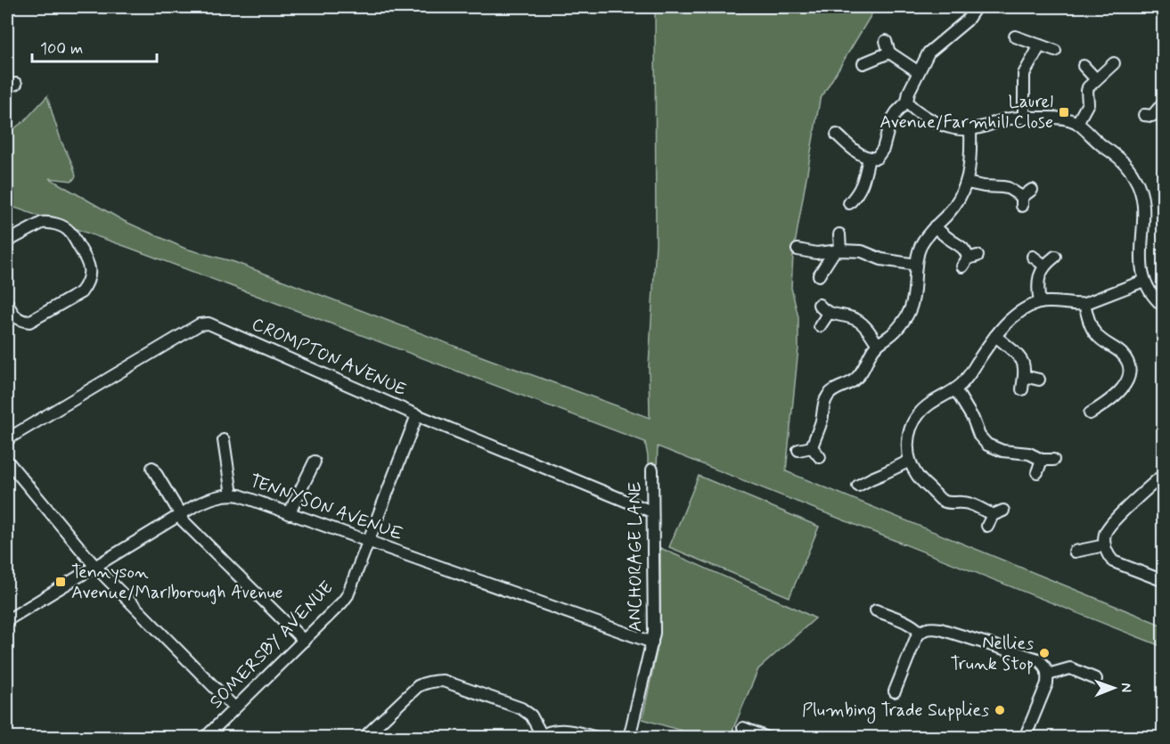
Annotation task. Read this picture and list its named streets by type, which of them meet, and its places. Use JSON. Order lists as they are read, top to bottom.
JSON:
{
  "streets": {
    "street": [
      "CROMPTON AVENUE",
      "TENNYSON AVENUE",
      "ANCHORAGE LANE",
      "SOMERSBY AVENUE"
    ]
  },
  "crossings": [
    ["CROMPTON AVENUE", "ANCHORAGE LANE"],
    ["CROMPTON AVENUE", "SOMERSBY AVENUE"],
    ["TENNYSON AVENUE", "ANCHORAGE LANE"],
    ["TENNYSON AVENUE", "SOMERSBY AVENUE"]
  ],
  "places": {
    "transit": ["Laurel Avenue/Farmhill Close", "Tennyson Avenue/Marlborough Avenue"],
    "other": ["Nellies Trunk Stop", "Plumbing Trade Supplies"]
  },
  "scale_bar": "100 m",
  "north": "right"
}
